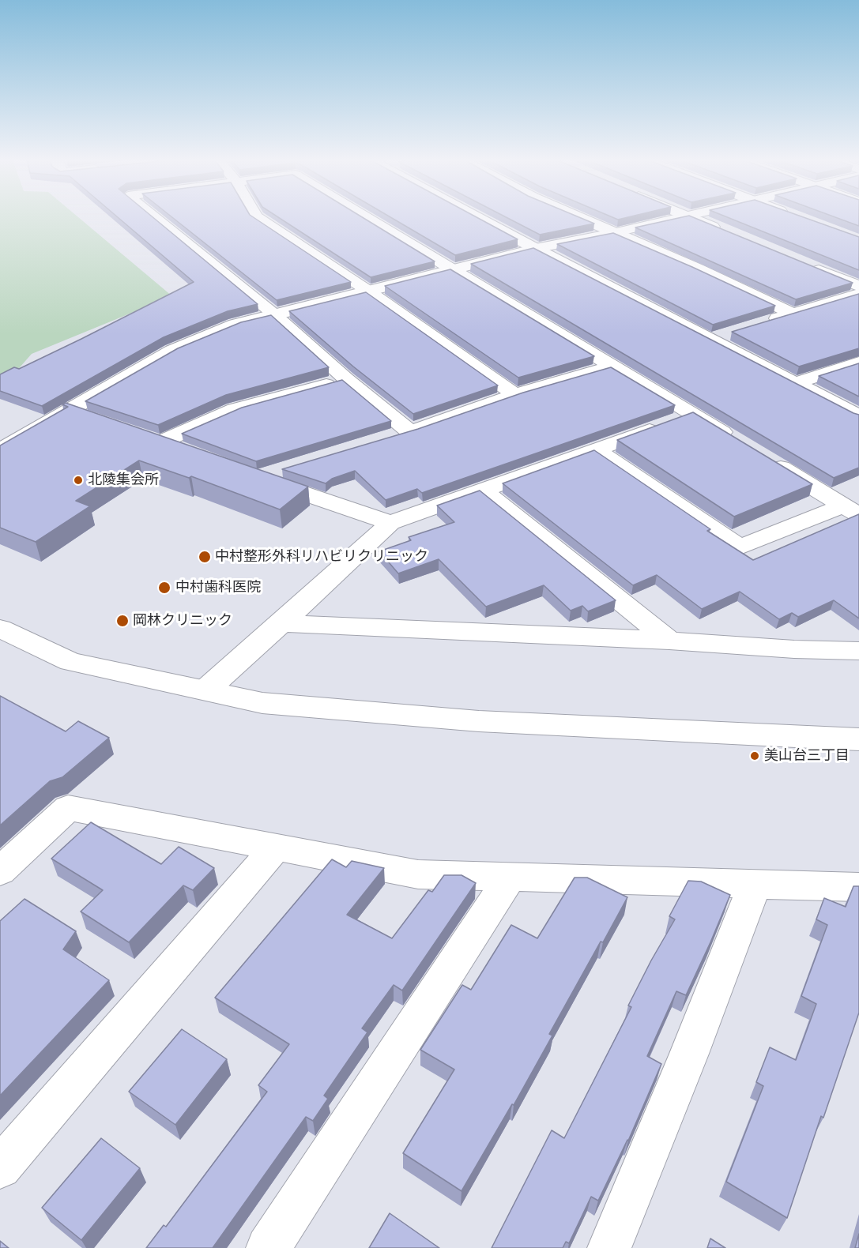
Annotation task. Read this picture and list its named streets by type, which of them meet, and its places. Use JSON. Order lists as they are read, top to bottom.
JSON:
{
  "places": [
    "北陵集会所",
    "中村整形外科リハビリクリニック",
    "中村歯科医院",
    "岡林クリニック",
    "美山台三丁目"
  ]
}
